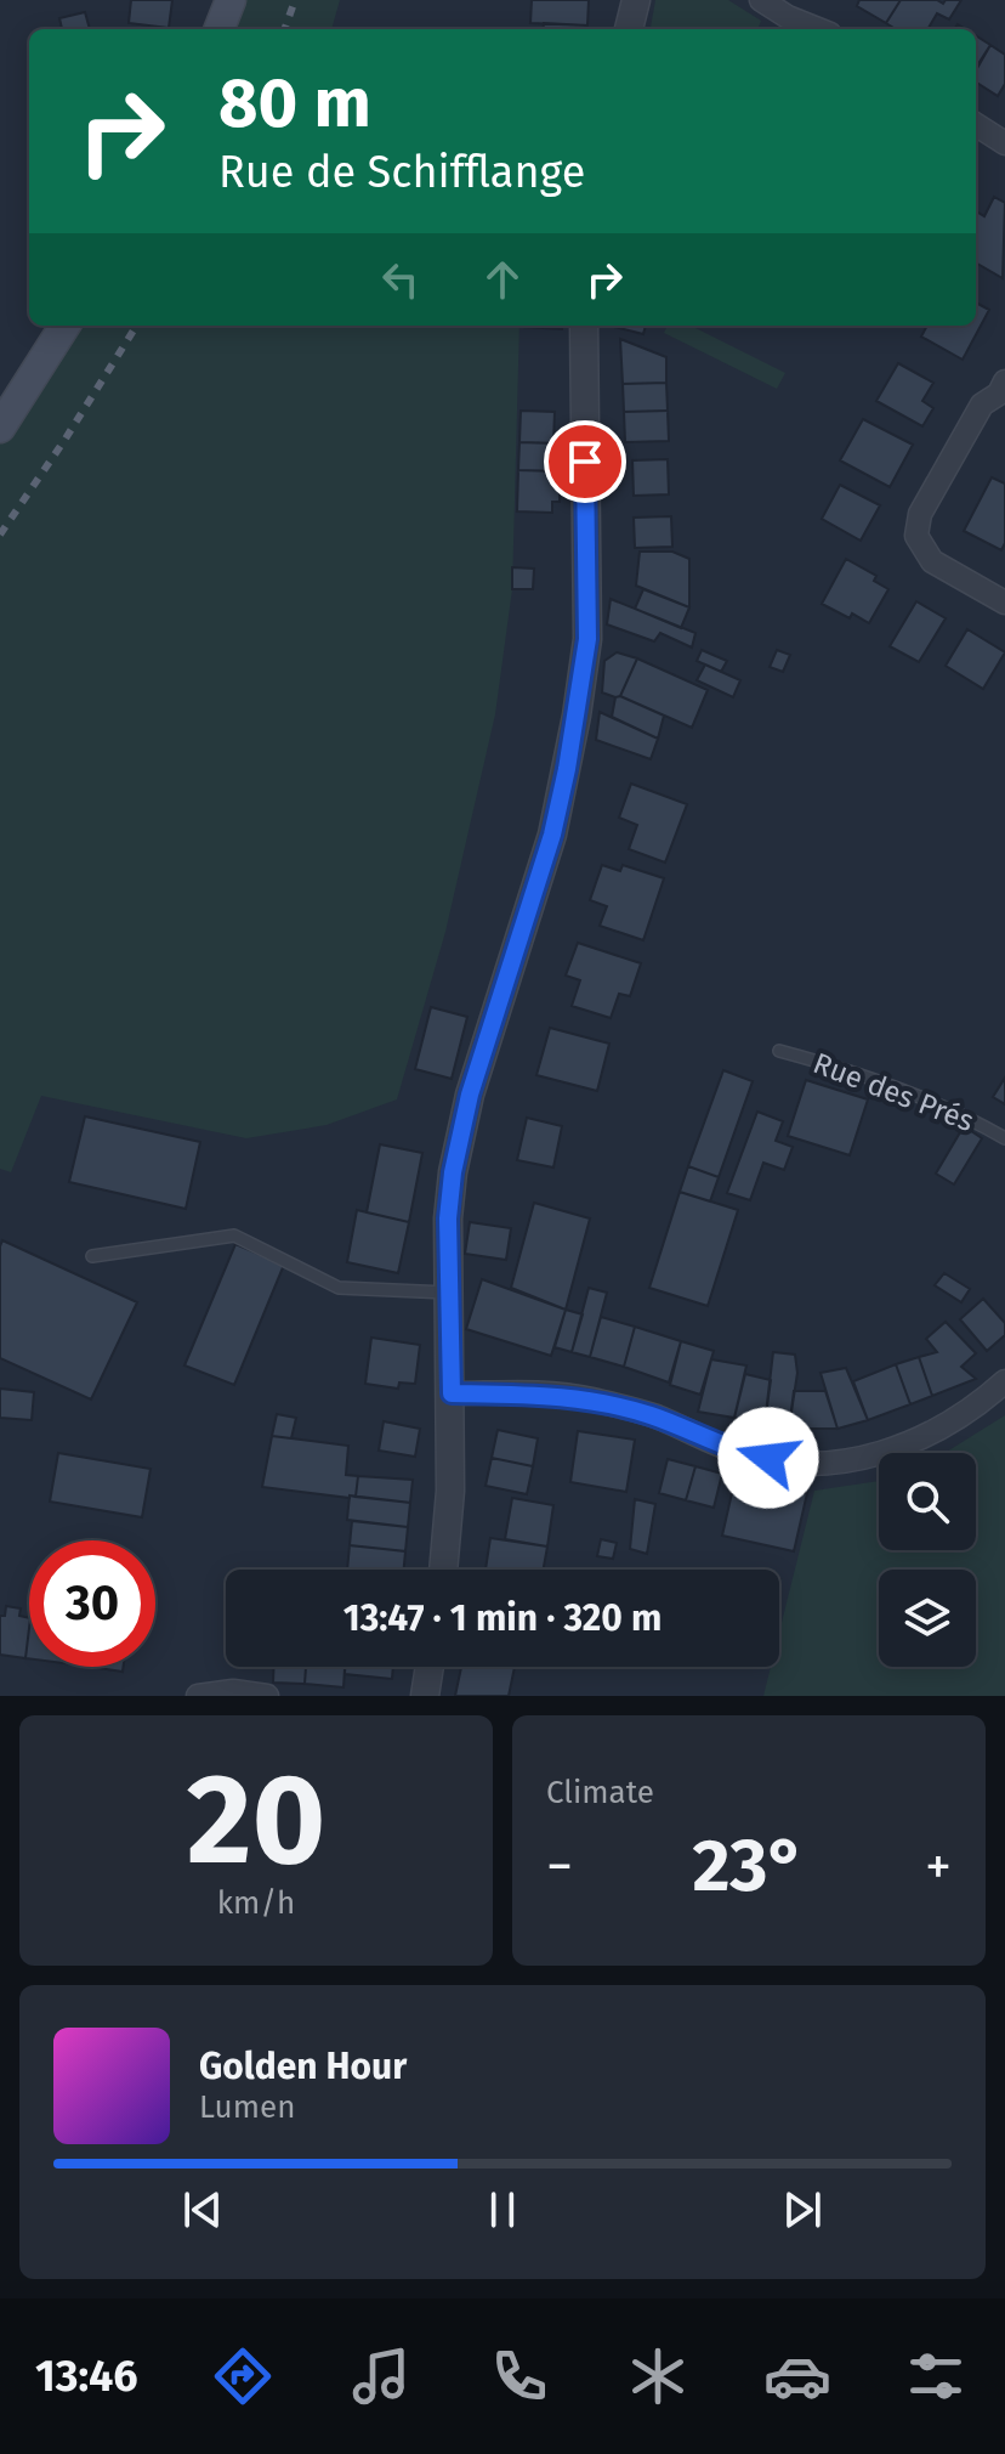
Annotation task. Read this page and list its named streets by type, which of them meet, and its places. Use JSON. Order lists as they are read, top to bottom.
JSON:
{
  "streets": {
    "lane": ["Rue des Prés"]
  },
  "page": {
    "turn": ["80 m", "Rue de Schifflange"],
    "limit": "30",
    "trip": "13:47 · 1 min · 320 m",
    "tile": [
      ["20", "km/h"],
      "Climate"
    ],
    "heat": ["−", "23°", "+"],
    "song": ["Golden Hour", "Lumen"],
    "tabs": "13:46"
  }
}
